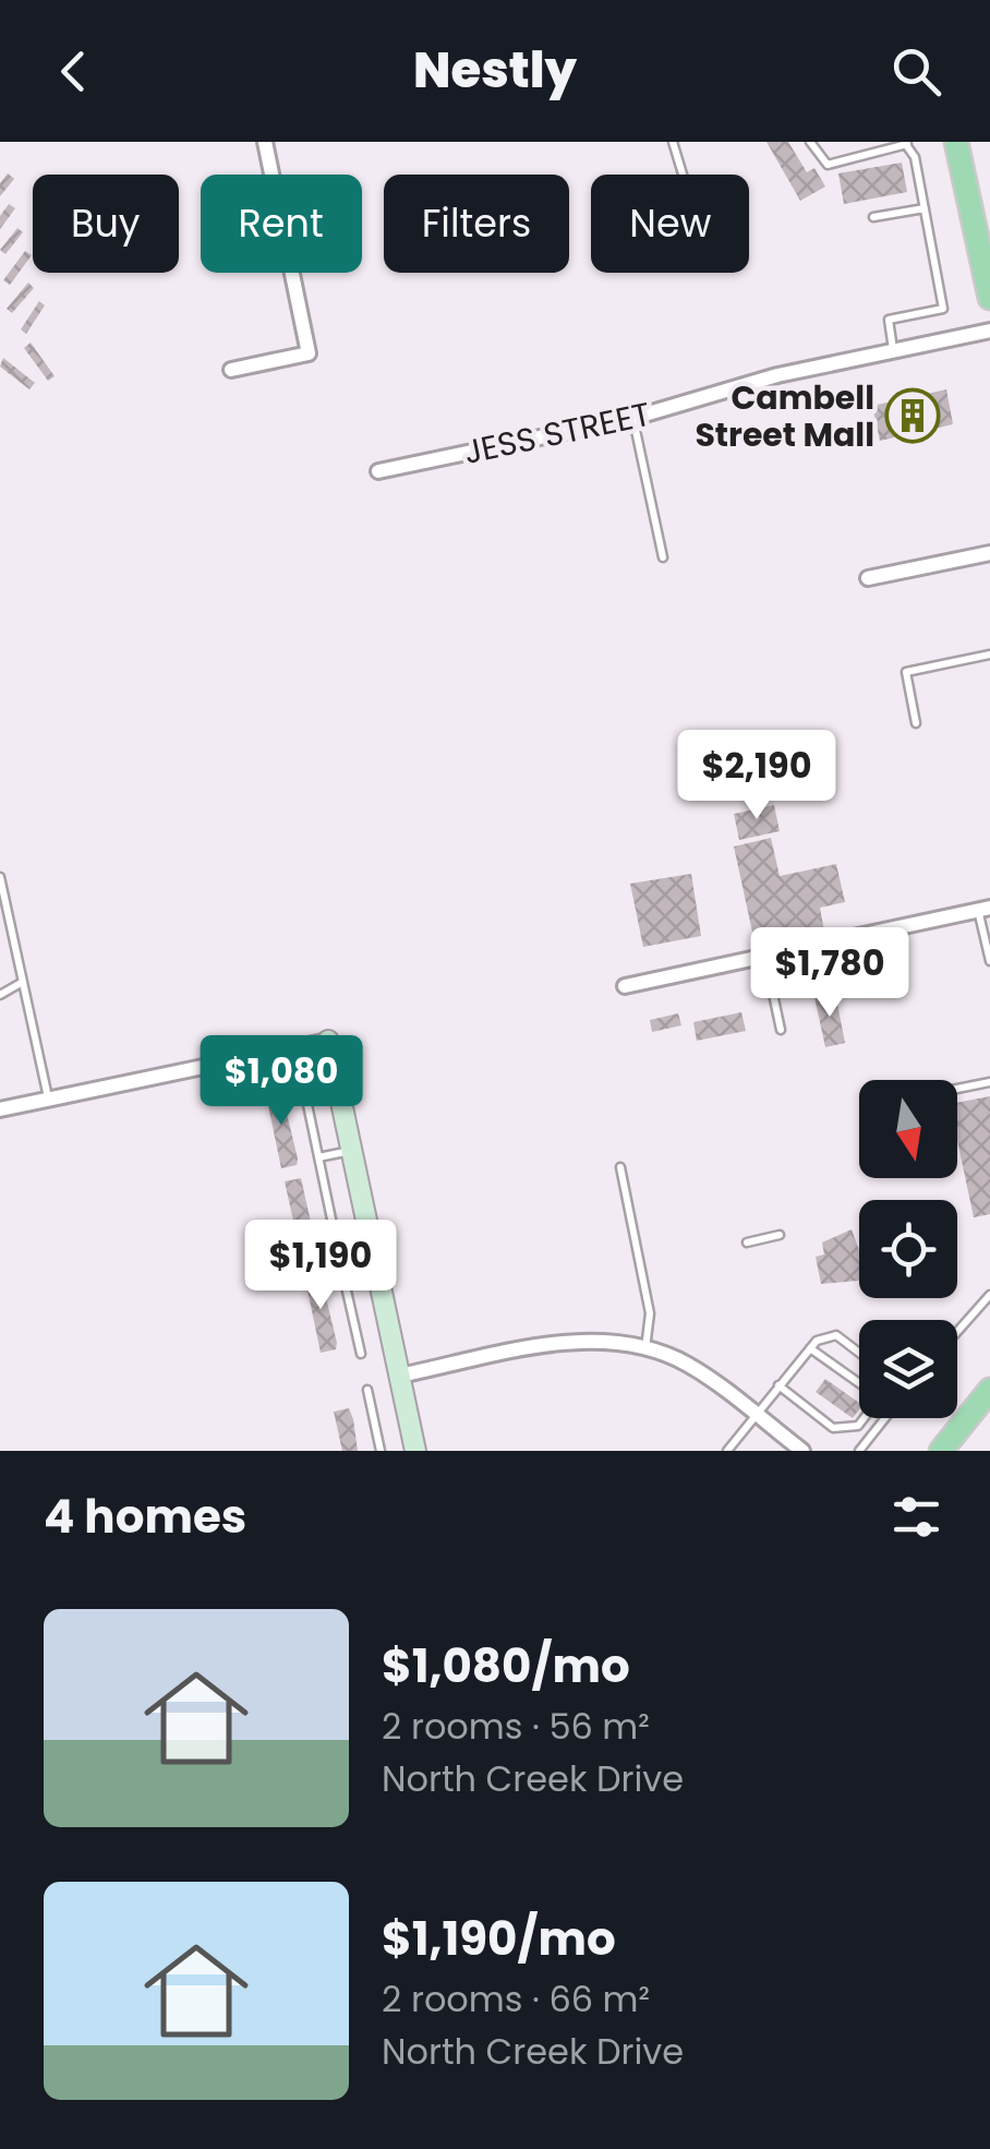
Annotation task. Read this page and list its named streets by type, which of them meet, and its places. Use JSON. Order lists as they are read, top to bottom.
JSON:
{
  "streets": {
    "street": ["JESS STREET"]
  },
  "places": {
    "building": ["Cambell Street Mall"]
  },
  "north": "bottom",
  "page": {
    "header": "Nestly",
    "chip": [
      "Buy",
      "Rent",
      "Filters",
      "New"
    ],
    "price": [
      "$2,190",
      "$1,780",
      "$1,080",
      "$1,190"
    ],
    "heading": "4 homes",
    "list": [
      {
        "name": "$1,080/mo",
        "note": "2 rooms · 56 m² · North Creek Drive"
      },
      {
        "name": "$1,190/mo",
        "note": "2 rooms · 66 m² · North Creek Drive"
      }
    ]
  }
}
